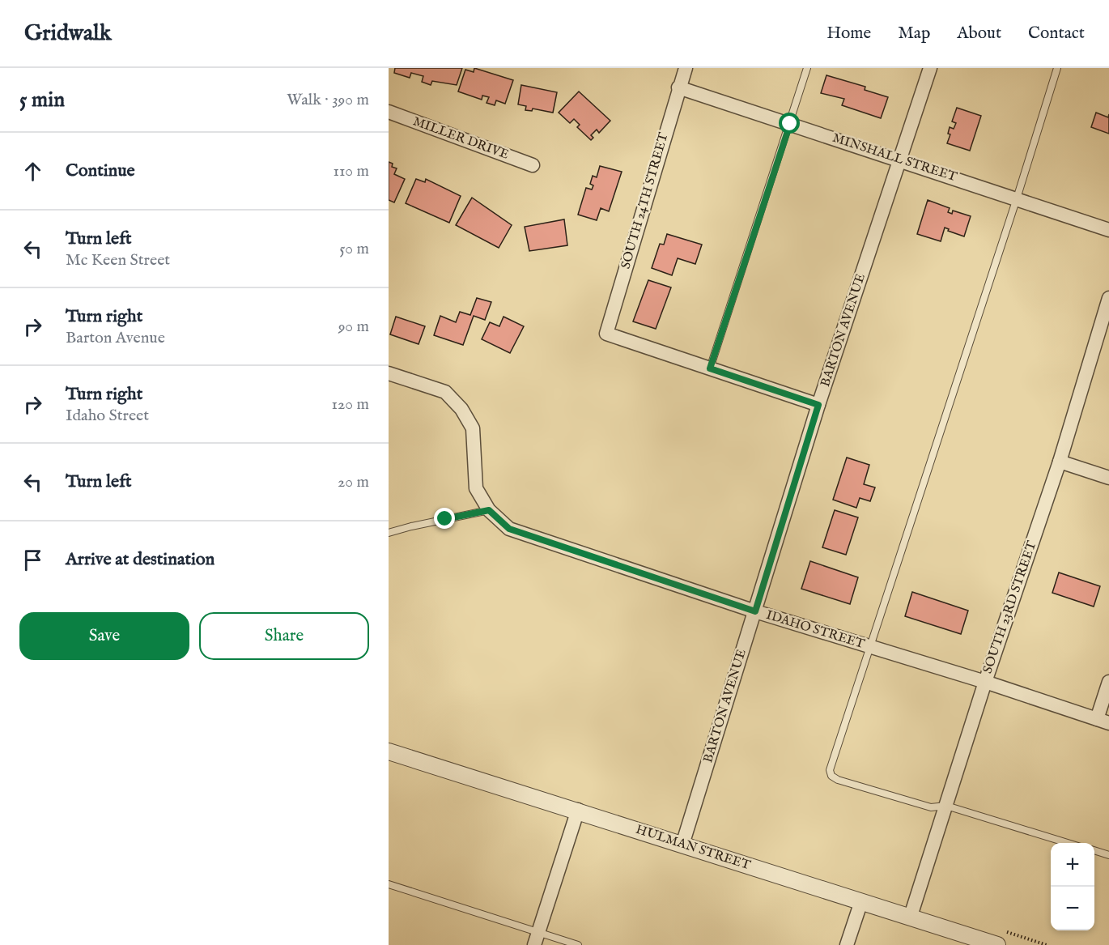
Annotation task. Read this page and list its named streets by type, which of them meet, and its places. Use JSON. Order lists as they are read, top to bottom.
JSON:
{
  "streets": {
    "street": [
      "MILLER DRIVE",
      "MINSHALL STREET",
      "SOUTH 24TH STREET",
      "BARTON AVENUE",
      "SOUTH 23RD STREET",
      "IDAHO STREET",
      "HULMAN STREET"
    ]
  },
  "crossings": [
    ["MINSHALL STREET", "SOUTH 24TH STREET"],
    ["MINSHALL STREET", "BARTON AVENUE"],
    ["BARTON AVENUE", "IDAHO STREET"],
    ["BARTON AVENUE", "HULMAN STREET"],
    ["SOUTH 23RD STREET", "IDAHO STREET"],
    ["SOUTH 23RD STREET", "HULMAN STREET"]
  ],
  "page": {
    "header": "Gridwalk",
    "nav": [
      "Home",
      "Map",
      "About",
      "Contact"
    ],
    "heading": ["5 min", "Walk · 390 m"],
    "list": [
      ["Continue", "110 m"],
      ["Turn left", "Mc Keen Street", "50 m"],
      ["Turn right", "Barton Avenue", "90 m"],
      ["Turn right", "Idaho Street", "120 m"],
      ["Turn left", "20 m"],
      "Arrive at destination"
    ],
    "buttons": ["Save", "Share"],
    "map_buttons": ["+", "−"]
  }
}
